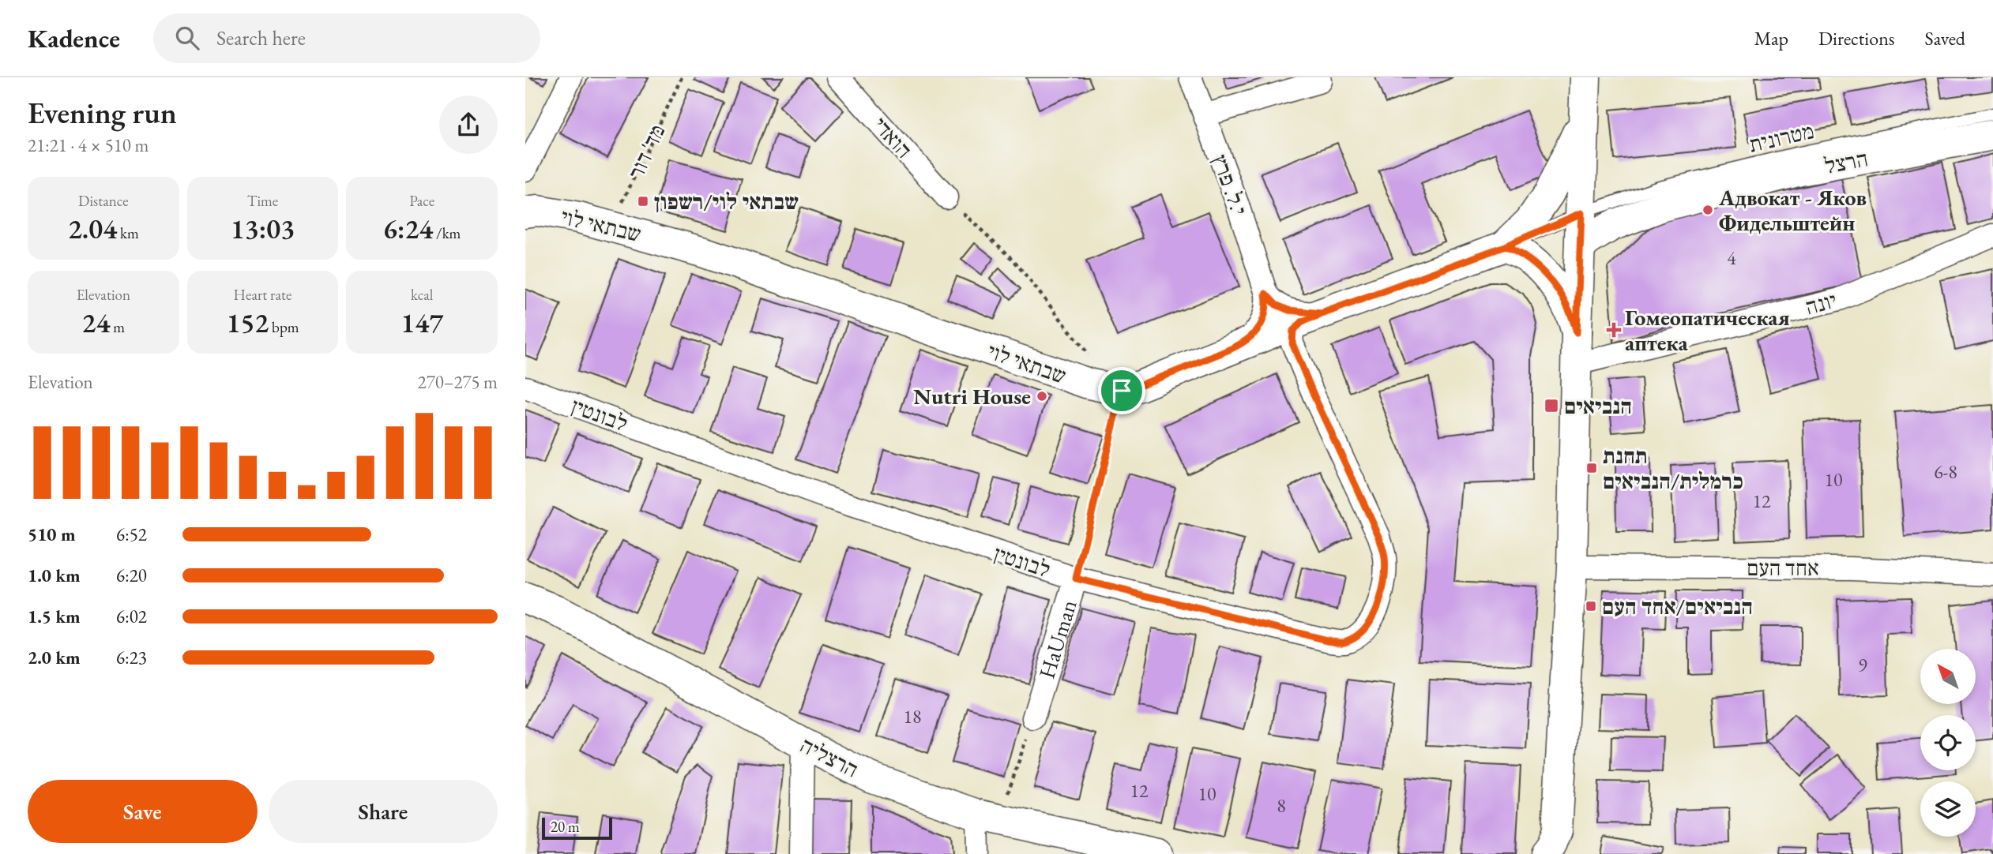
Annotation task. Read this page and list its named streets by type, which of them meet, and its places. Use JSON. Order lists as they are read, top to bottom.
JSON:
{
  "streets": {
    "street": [
      "הואדי",
      "הרצל",
      "י.ל. פרץ",
      "שבתאי לוי",
      "יונה",
      "לבונטין",
      "אחד העם",
      "HaUman",
      "הרצליה"
    ],
    "lane": ["מטרונית"],
    "path": ["מד' דור"]
  },
  "crossings": [
    ["מטרונית", "שבתאי לוי"],
    ["מד' דור", "שבתאי לוי"],
    ["י.ל. פרץ", "שבתאי לוי"],
    ["שבתאי לוי", "לבונטין"],
    ["שבתאי לוי", "HaUman"],
    ["לבונטין", "HaUman"]
  ],
  "places": {
    "transit": [
      "שבתאי לוי/רשפון",
      "הנביאים",
      "תחנת כרמלית/הנביאים",
      "הנביאים/אחד העם"
    ],
    "other": ["Адвокат - Яков Фидельштейн", "Nutri House"],
    "health": ["Гомеопатическая аптека"]
  },
  "house_numbers": [
    "4",
    "6-8",
    "10",
    "12",
    "9",
    "18",
    "12",
    "10",
    "8"
  ],
  "scale_bar": "20 m",
  "north": "top left",
  "page": {
    "header": "Kadence",
    "search": "Search here",
    "nav": ["Map", "Directions", "Saved"],
    "heading": ["Evening run", "21:21 · 4 × 510 m"],
    "stats": [
      ["Distance", "2.04 km"],
      ["Time", "13:03"],
      ["Pace", "6:24 /km"],
      ["Elevation", "24 m"],
      ["Heart rate", "152 bpm"],
      ["kcal", "147"]
    ],
    "chart": ["Elevation", "270–275 m"],
    "list": [
      {
        "name": "510 m",
        "note": "6:52"
      },
      {
        "name": "1.0 km",
        "note": "6:20"
      },
      {
        "name": "1.5 km",
        "note": "6:02"
      },
      {
        "name": "2.0 km",
        "note": "6:23"
      }
    ],
    "buttons": ["Save", "Share"],
    "scale": "20 m"
  }
}
